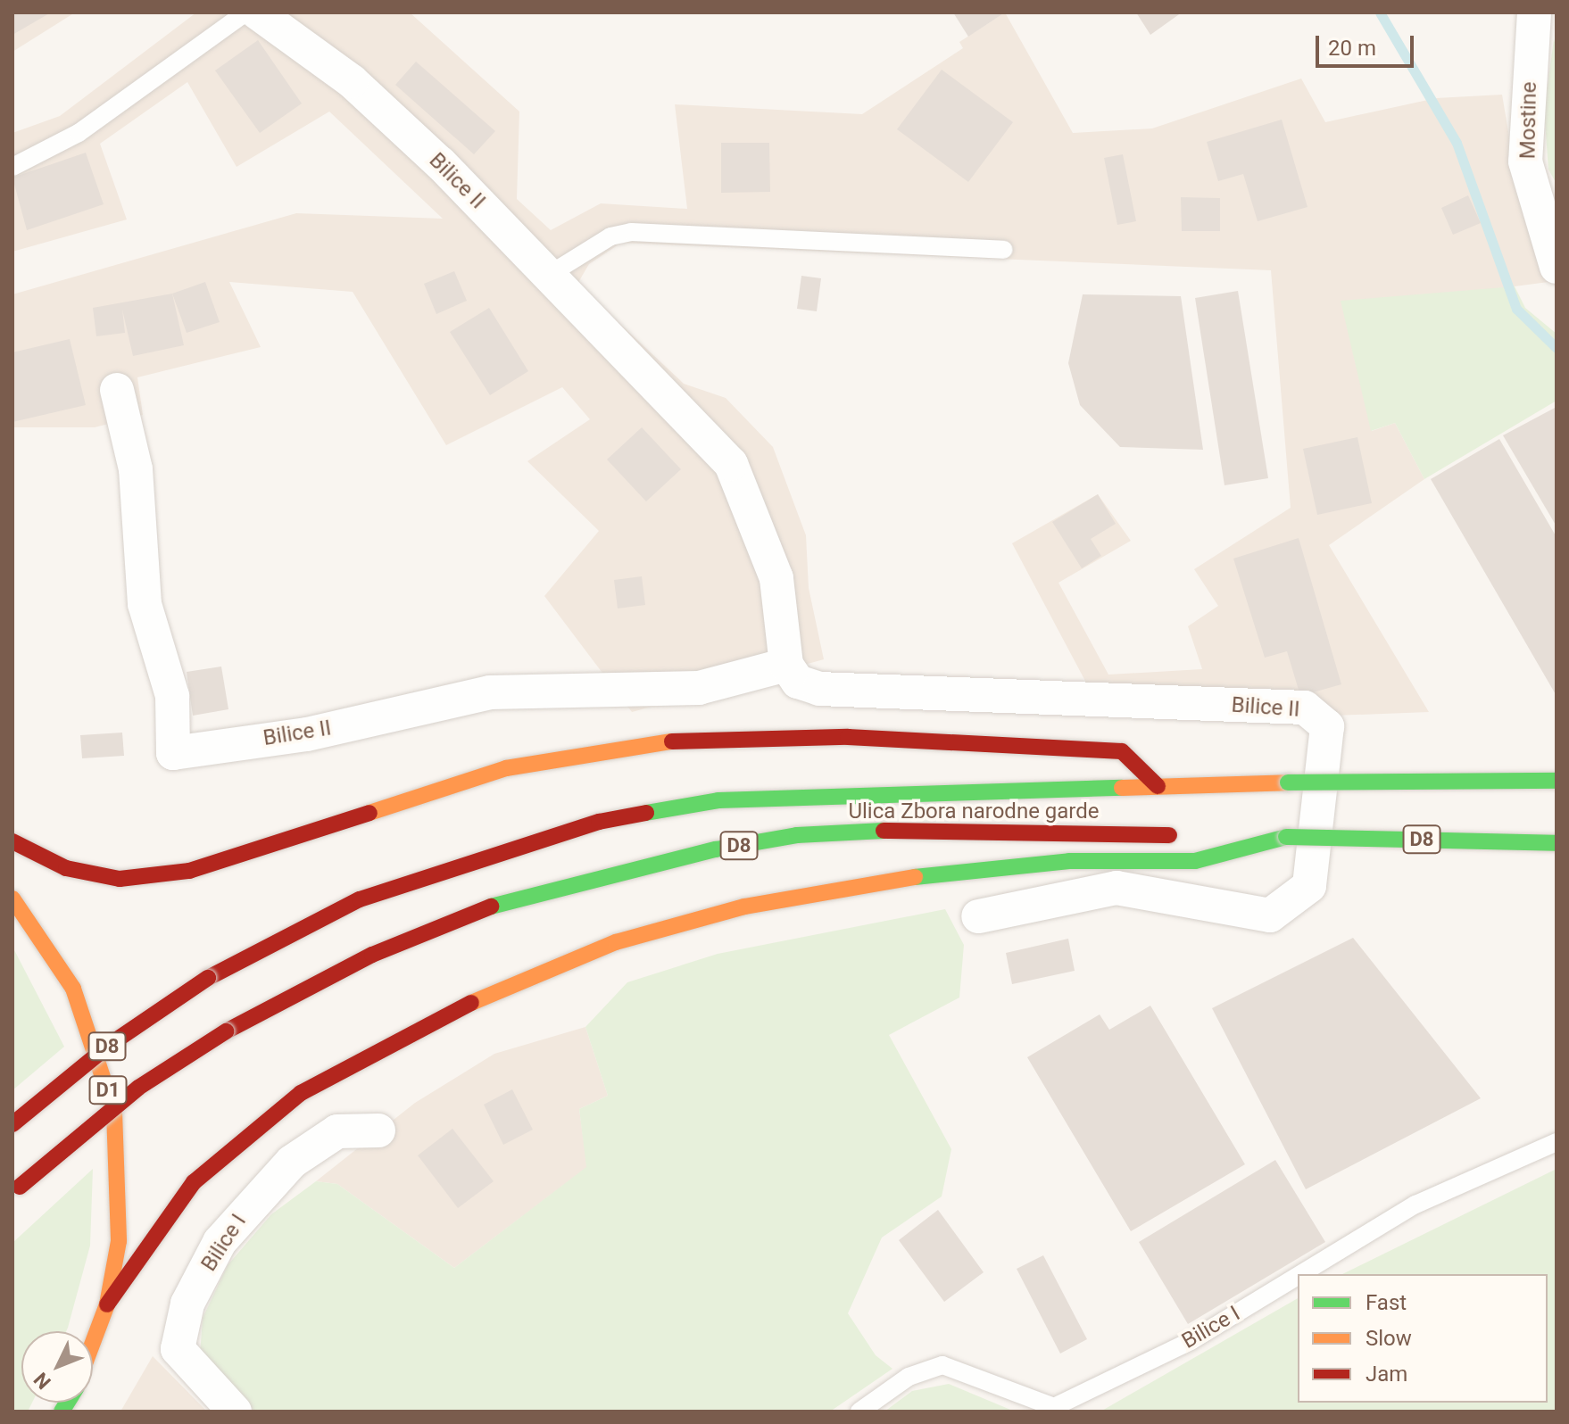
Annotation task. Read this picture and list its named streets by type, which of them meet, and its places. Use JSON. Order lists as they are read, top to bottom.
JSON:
{
  "streets": {
    "highway": ["Ulica Zbora narodne garde", "D8", "D1"],
    "street": ["Mostine", "Bilice II", "Bilice I"]
  },
  "legend": ["Fast", "Slow", "Jam"],
  "scale_bar": "20 m",
  "north": "bottom left"
}
